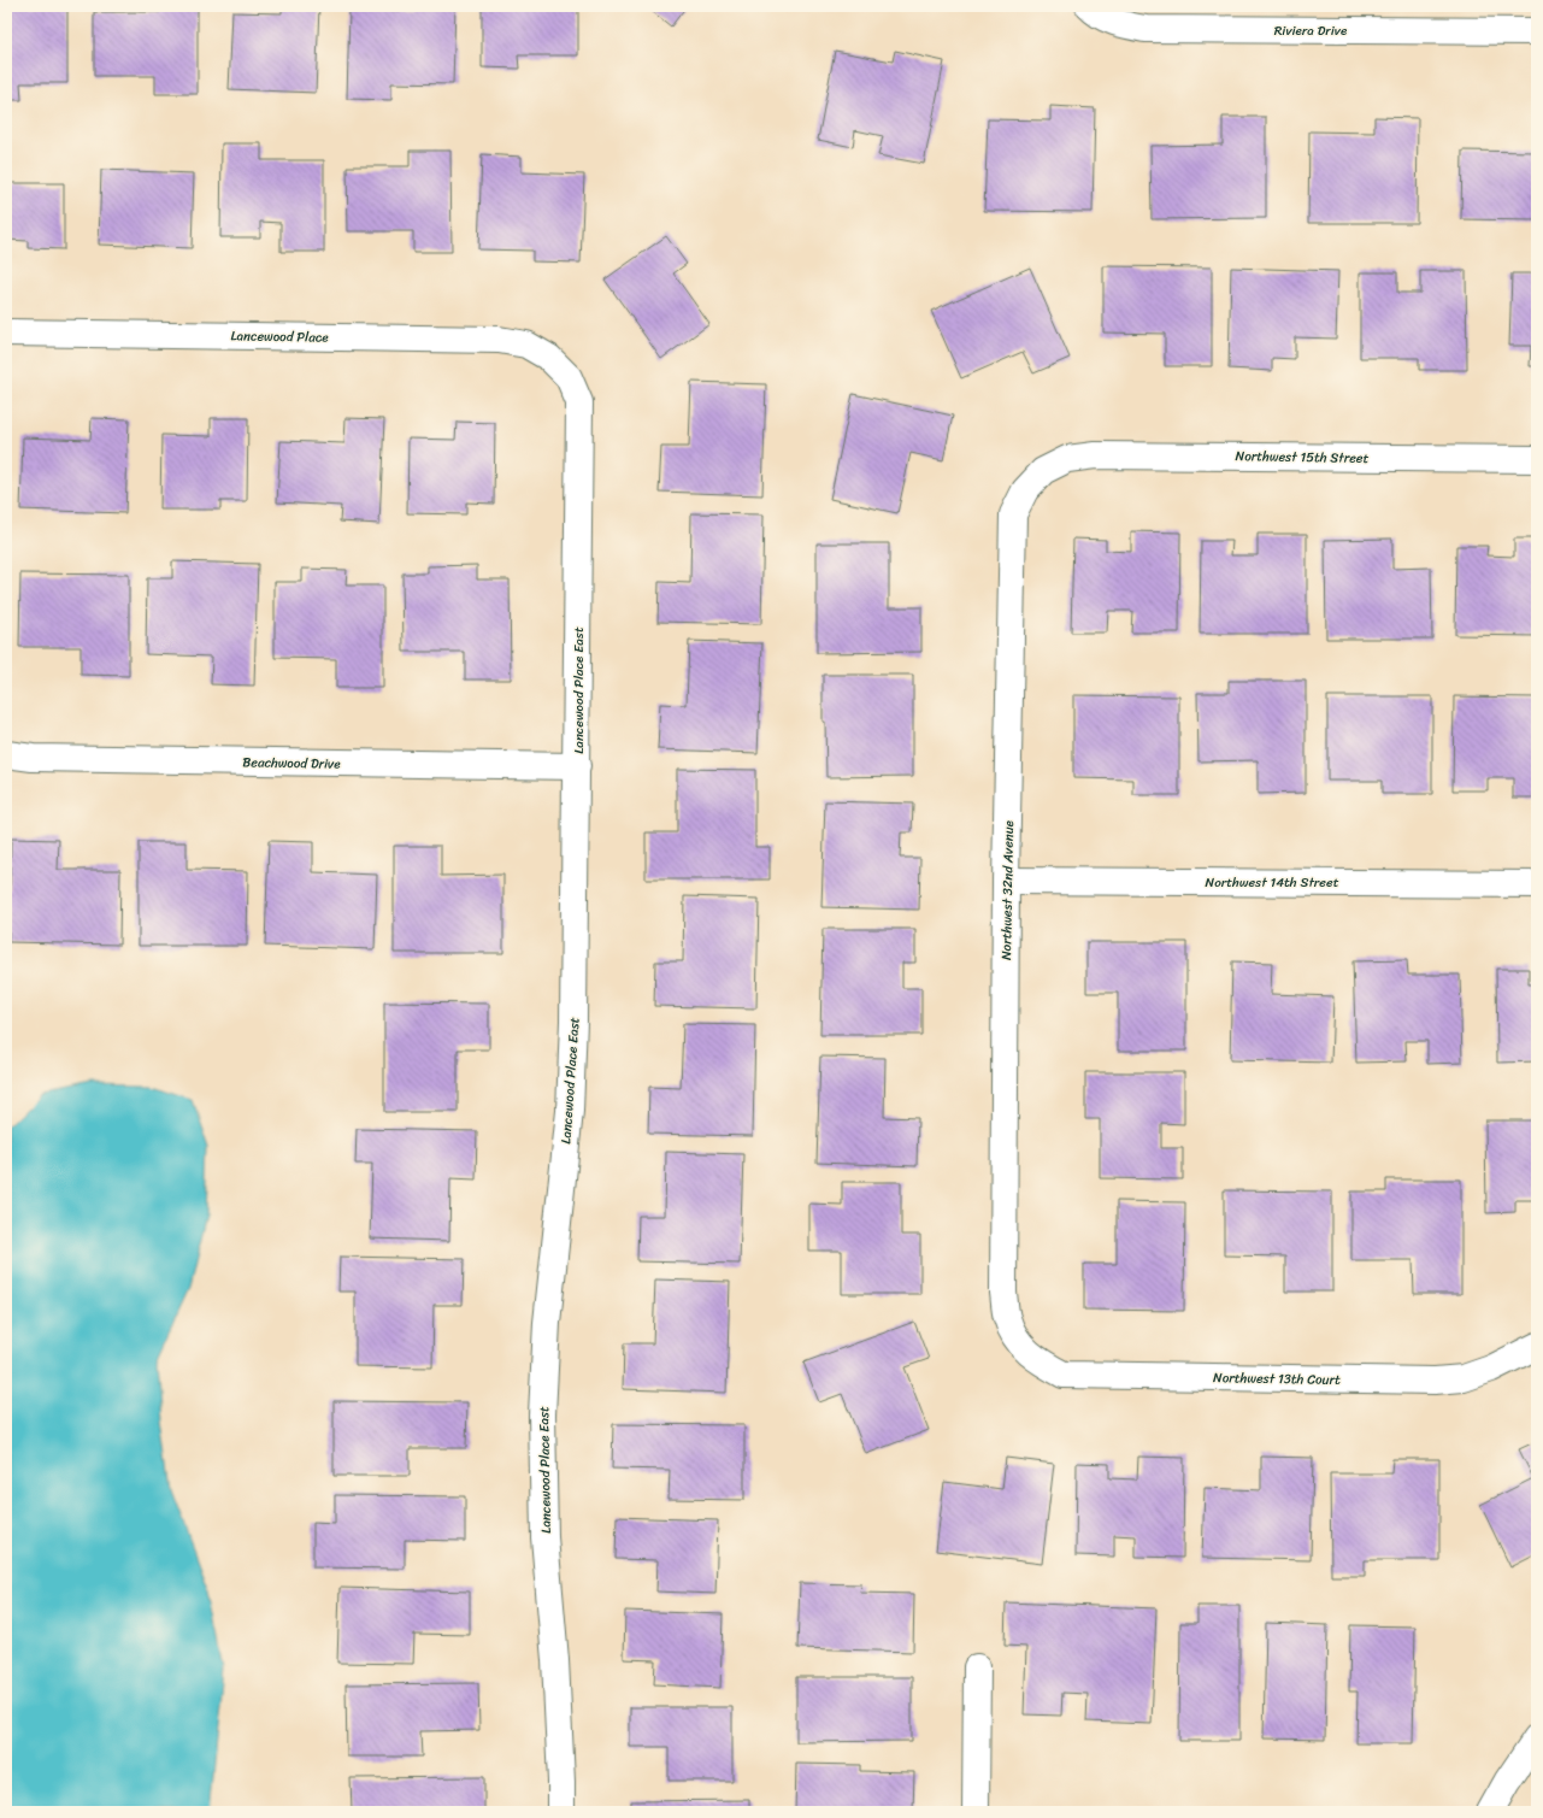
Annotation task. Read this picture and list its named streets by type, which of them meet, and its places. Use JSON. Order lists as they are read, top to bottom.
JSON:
{
  "streets": {
    "street": [
      "Riviera Drive",
      "Lancewood Place",
      "Northwest 15th Street",
      "Lancewood Place East",
      "Beachwood Drive",
      "Northwest 14th Street",
      "Northwest 32nd Avenue",
      "Northwest 13th Court"
    ]
  },
  "crossings": [
    ["Lancewood Place", "Lancewood Place East"],
    ["Northwest 15th Street", "Northwest 32nd Avenue"],
    ["Lancewood Place East", "Beachwood Drive"],
    ["Northwest 14th Street", "Northwest 32nd Avenue"],
    ["Northwest 32nd Avenue", "Northwest 13th Court"]
  ]
}
